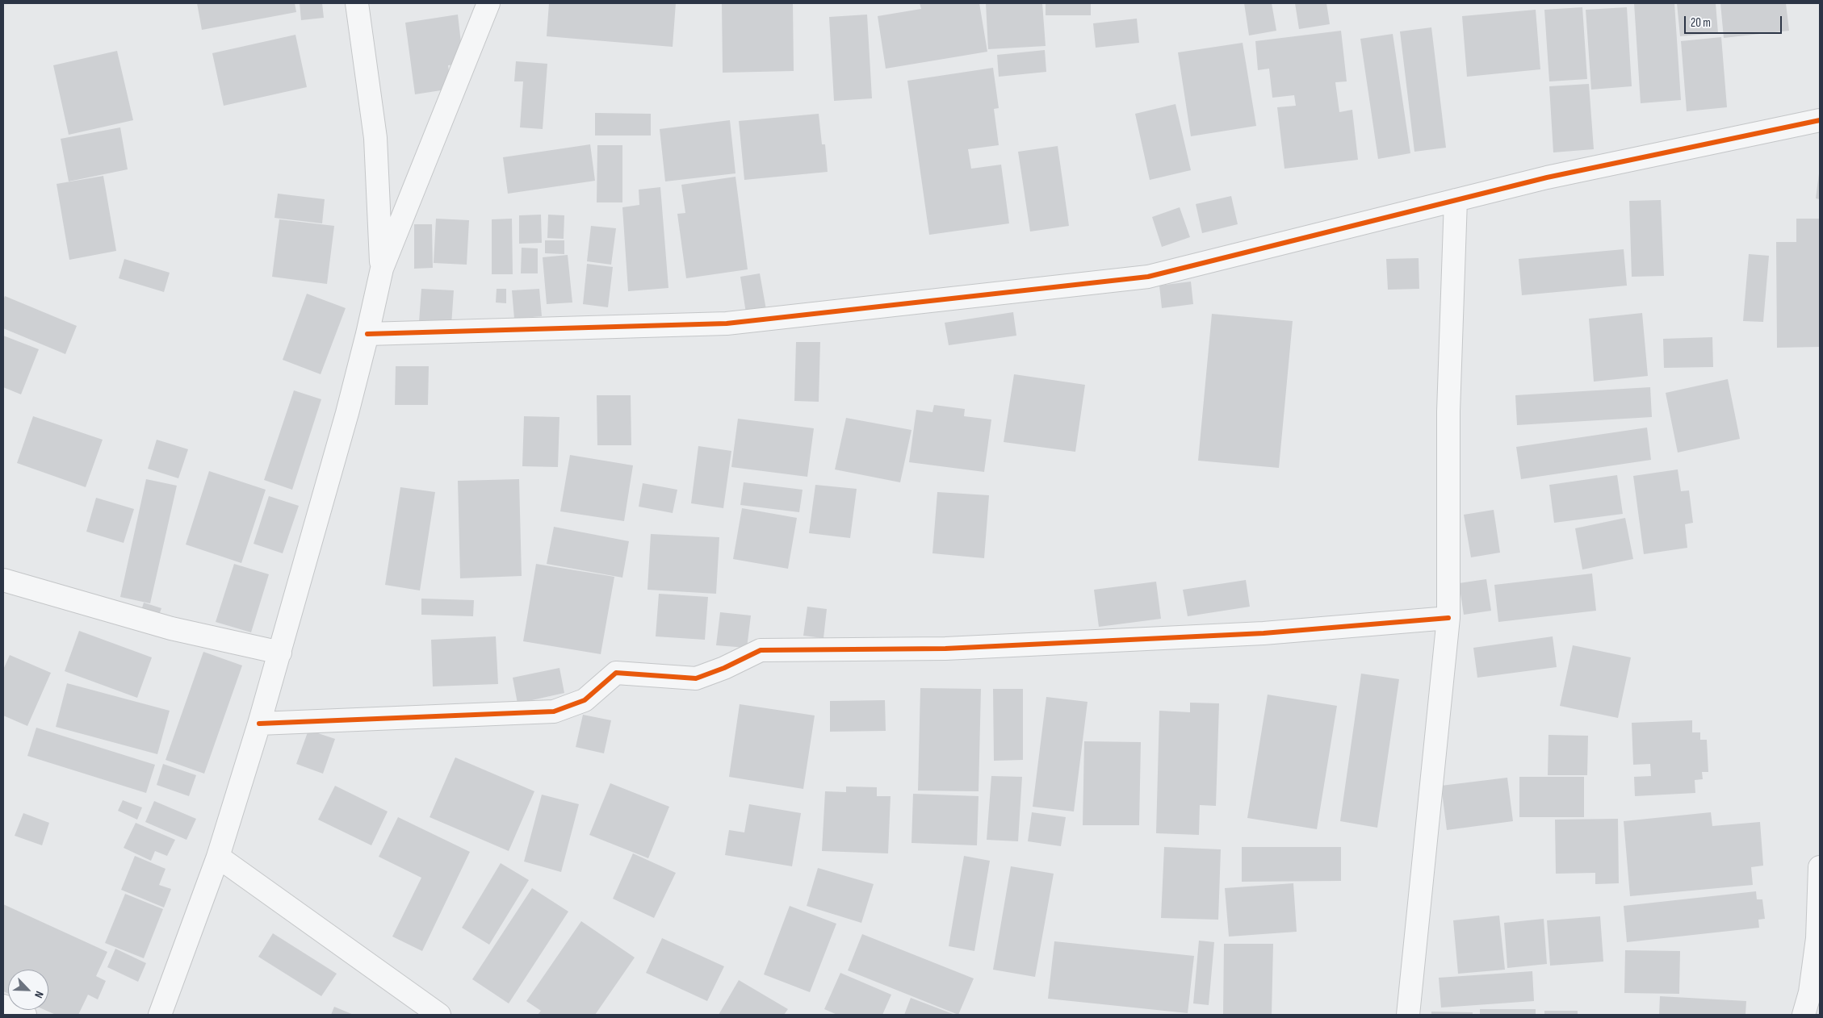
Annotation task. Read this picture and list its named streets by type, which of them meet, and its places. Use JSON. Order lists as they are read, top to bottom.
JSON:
{
  "scale_bar": "20 m",
  "north": "bottom right"
}
